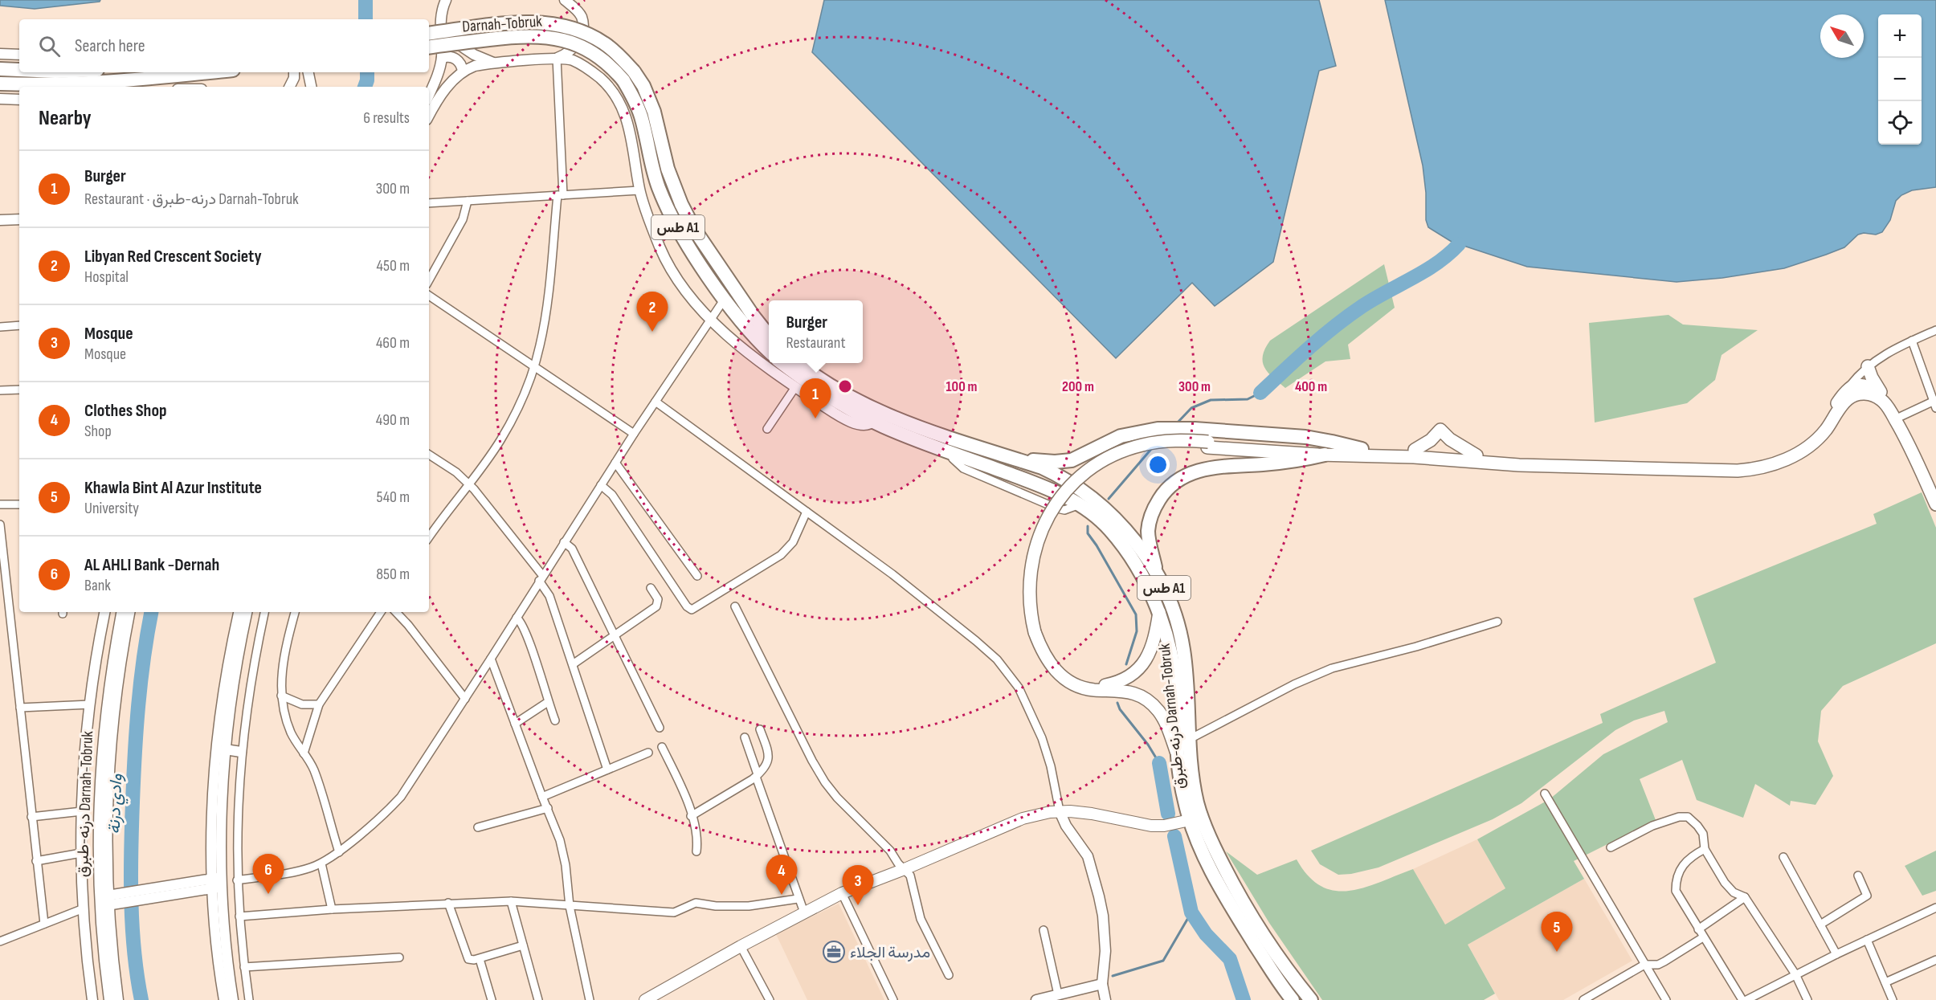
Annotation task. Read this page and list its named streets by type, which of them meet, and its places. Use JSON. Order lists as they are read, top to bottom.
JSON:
{
  "streets": {
    "highway": ["Darnah-Tobruk", "طس A1", "درنه-طبرق Darnah-Tobruk"]
  },
  "crossings": [
    ["Darnah-Tobruk", "طس A1"]
  ],
  "water": ["وادي درنة"],
  "places": {
    "office": ["مدرسة الجلاء"]
  },
  "north": "top left",
  "page": {
    "map_buttons": ["+", "−"],
    "search": "Search here",
    "heading": ["Nearby", "6 results"],
    "list": [
      {
        "mark": "1",
        "name": "Burger",
        "note": "Restaurant · درنه-طبرق Darnah-Tobruk",
        "value": "300 m"
      },
      {
        "mark": "2",
        "name": "Libyan Red Crescent Society",
        "note": "Hospital",
        "value": "450 m"
      },
      {
        "mark": "3",
        "name": "Mosque",
        "note": "Mosque",
        "value": "460 m"
      },
      {
        "mark": "4",
        "name": "Clothes Shop",
        "note": "Shop",
        "value": "490 m"
      },
      {
        "mark": "5",
        "name": "Khawla Bint Al Azur Institute",
        "note": "University",
        "value": "540 m"
      },
      {
        "mark": "6",
        "name": "AL AHLI Bank -Dernah",
        "note": "Bank",
        "value": "850 m"
      }
    ],
    "pins": [
      "2",
      "1",
      "6",
      "4",
      "3",
      "5"
    ],
    "popup": ["Burger", "Restaurant"]
  },
  "rings": [
    "100 m",
    "200 m",
    "300 m",
    "400 m"
  ]
}
